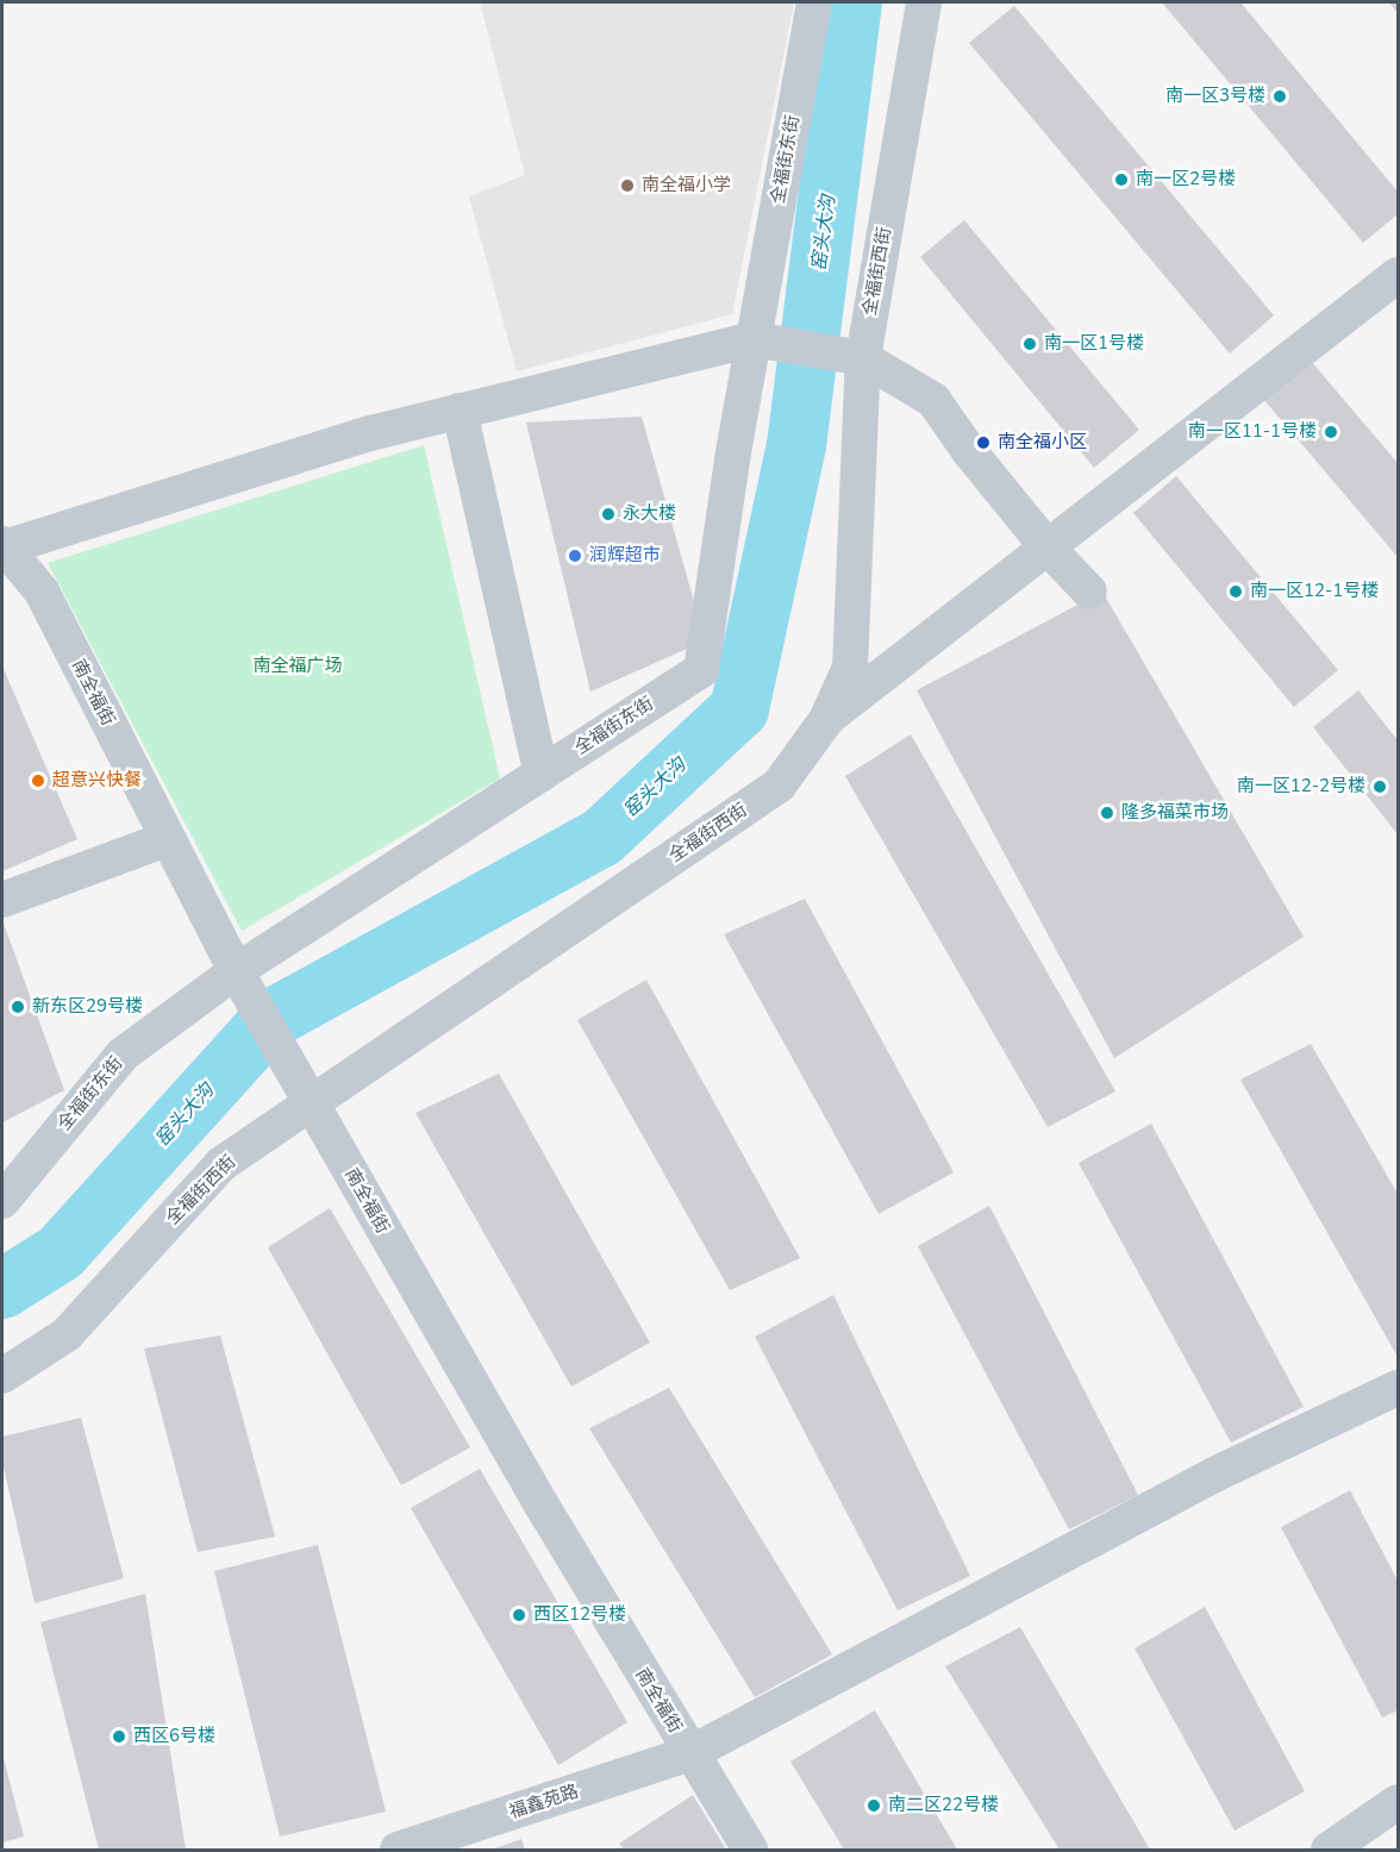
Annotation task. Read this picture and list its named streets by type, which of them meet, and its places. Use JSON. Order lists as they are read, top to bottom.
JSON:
{
  "streets": {
    "street": [
      "全福街东街",
      "全福街西街",
      "南全福街",
      "福鑫苑路"
    ]
  },
  "crossings": [
    ["全福街东街", "南全福街"],
    ["全福街西街", "南全福街"],
    ["南全福街", "福鑫苑路"]
  ],
  "water": ["窑头大沟"],
  "parks": ["南全福广场"],
  "places": [
    "南一区3号楼",
    "南一区2号楼",
    "南全福小学",
    "南一区1号楼",
    "南一区11-1号楼",
    "南全福小区",
    "永大楼",
    "润辉超市",
    "南一区12-1号楼",
    "超意兴快餐",
    "南一区12-2号楼",
    "隆多福菜市场",
    "新东区29号楼",
    "西区12号楼",
    "西区6号楼",
    "南二区22号楼"
  ]
}
